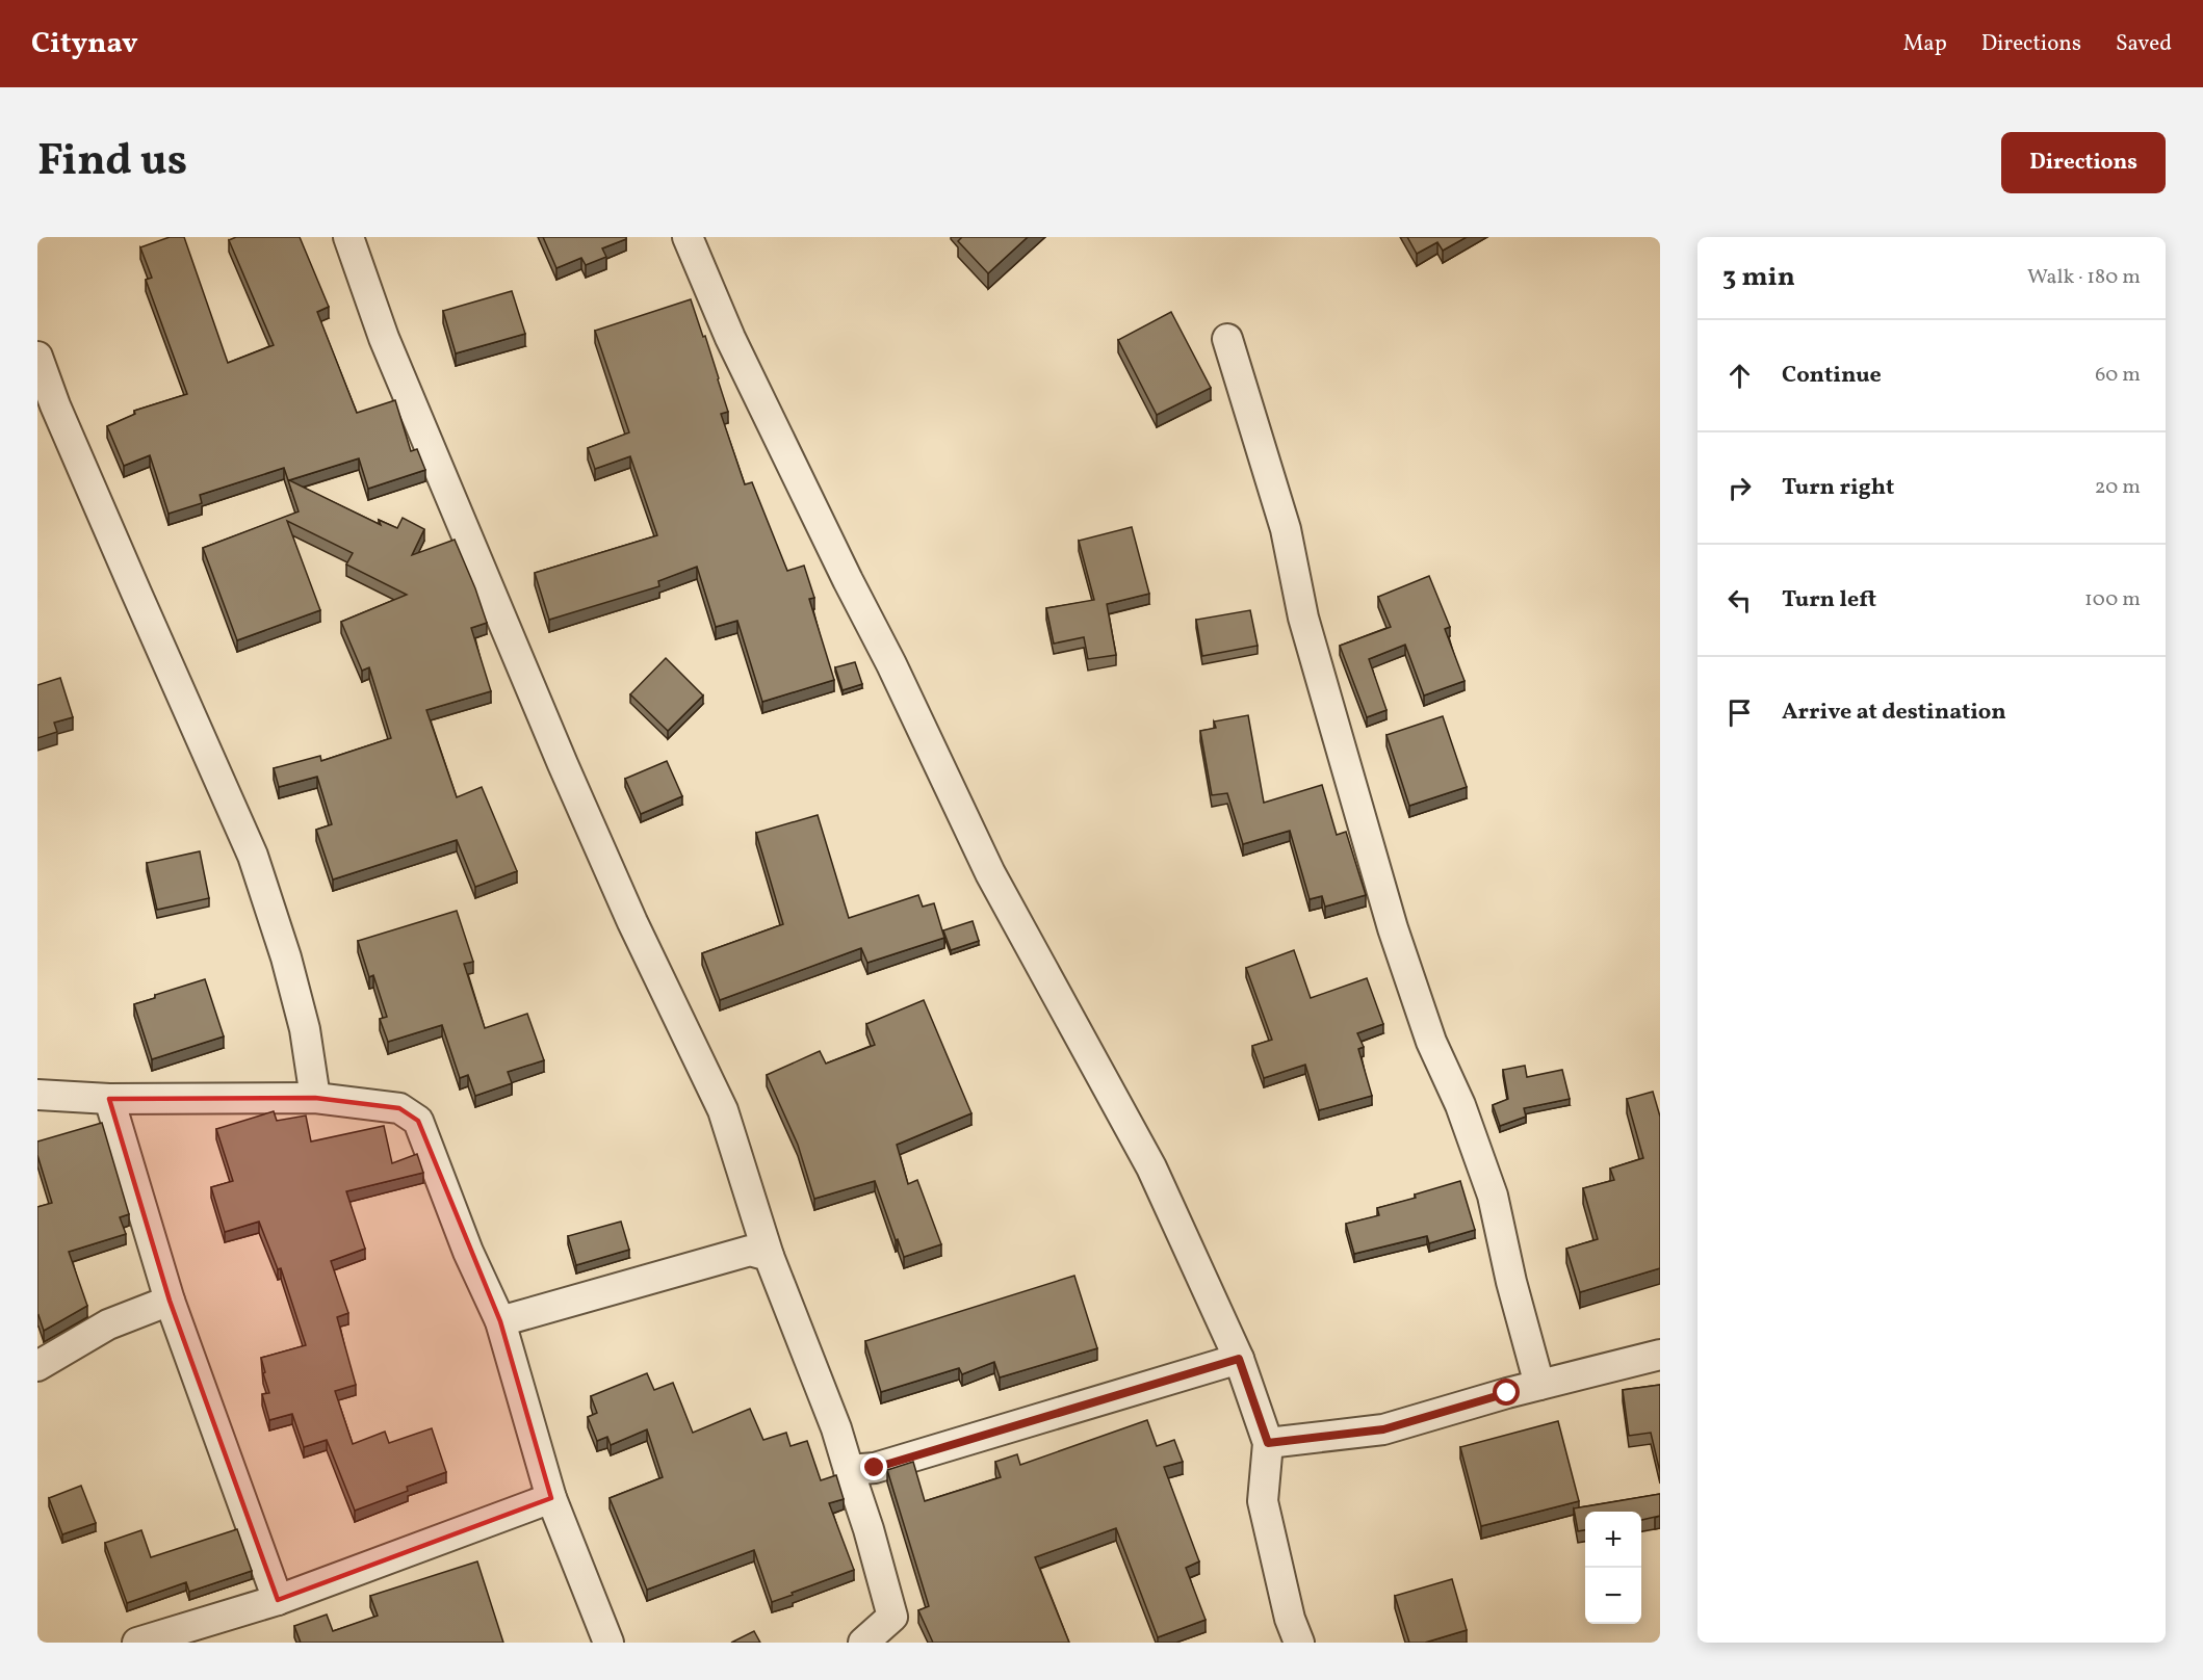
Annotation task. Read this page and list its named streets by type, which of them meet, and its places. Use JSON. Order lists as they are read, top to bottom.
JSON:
{
  "page": {
    "header": "Citynav",
    "nav": ["Map", "Directions", "Saved"],
    "title": "Find us",
    "buttons": "Directions",
    "heading": ["3 min", "Walk · 180 m"],
    "list": [
      ["Continue", "60 m"],
      ["Turn right", "20 m"],
      ["Turn left", "100 m"],
      "Arrive at destination"
    ],
    "map_buttons": ["+", "−"]
  }
}
